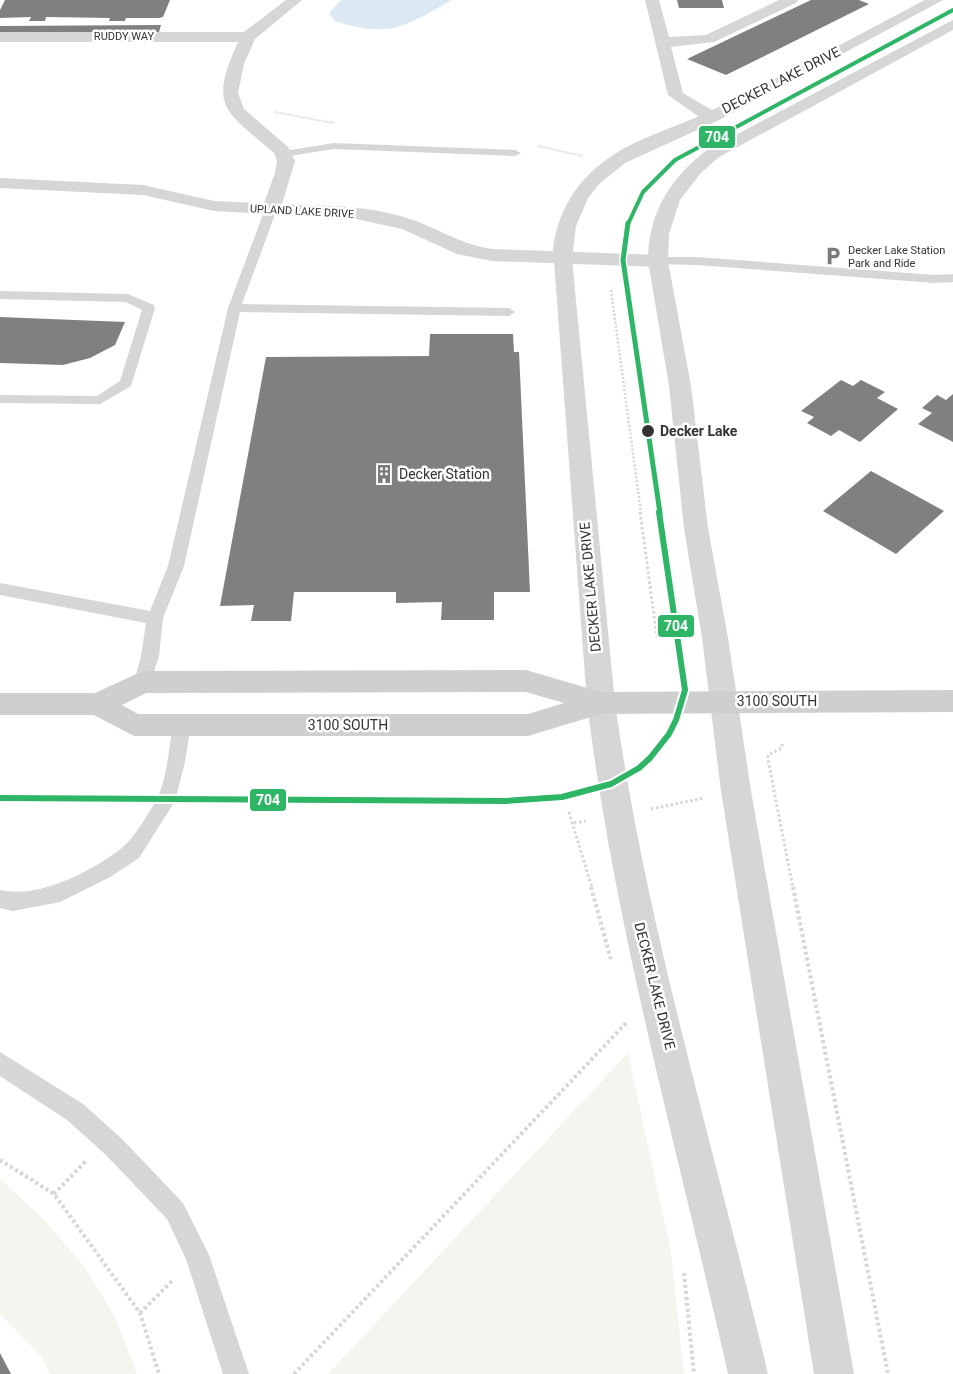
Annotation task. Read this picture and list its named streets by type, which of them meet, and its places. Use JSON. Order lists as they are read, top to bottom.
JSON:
{
  "streets": {
    "main road": ["3100 SOUTH"],
    "street": ["RUDDY WAY", "DECKER LAKE DRIVE", "UPLAND LAKE DRIVE"]
  },
  "crossings": [
    ["DECKER LAKE DRIVE", "UPLAND LAKE DRIVE"],
    ["DECKER LAKE DRIVE", "3100 SOUTH"]
  ],
  "places": {
    "parking": ["Decker Lake Station Park and Ride"],
    "other": ["Decker Lake"],
    "building": ["Decker Station"]
  },
  "lines": ["transit line 704"]
}
